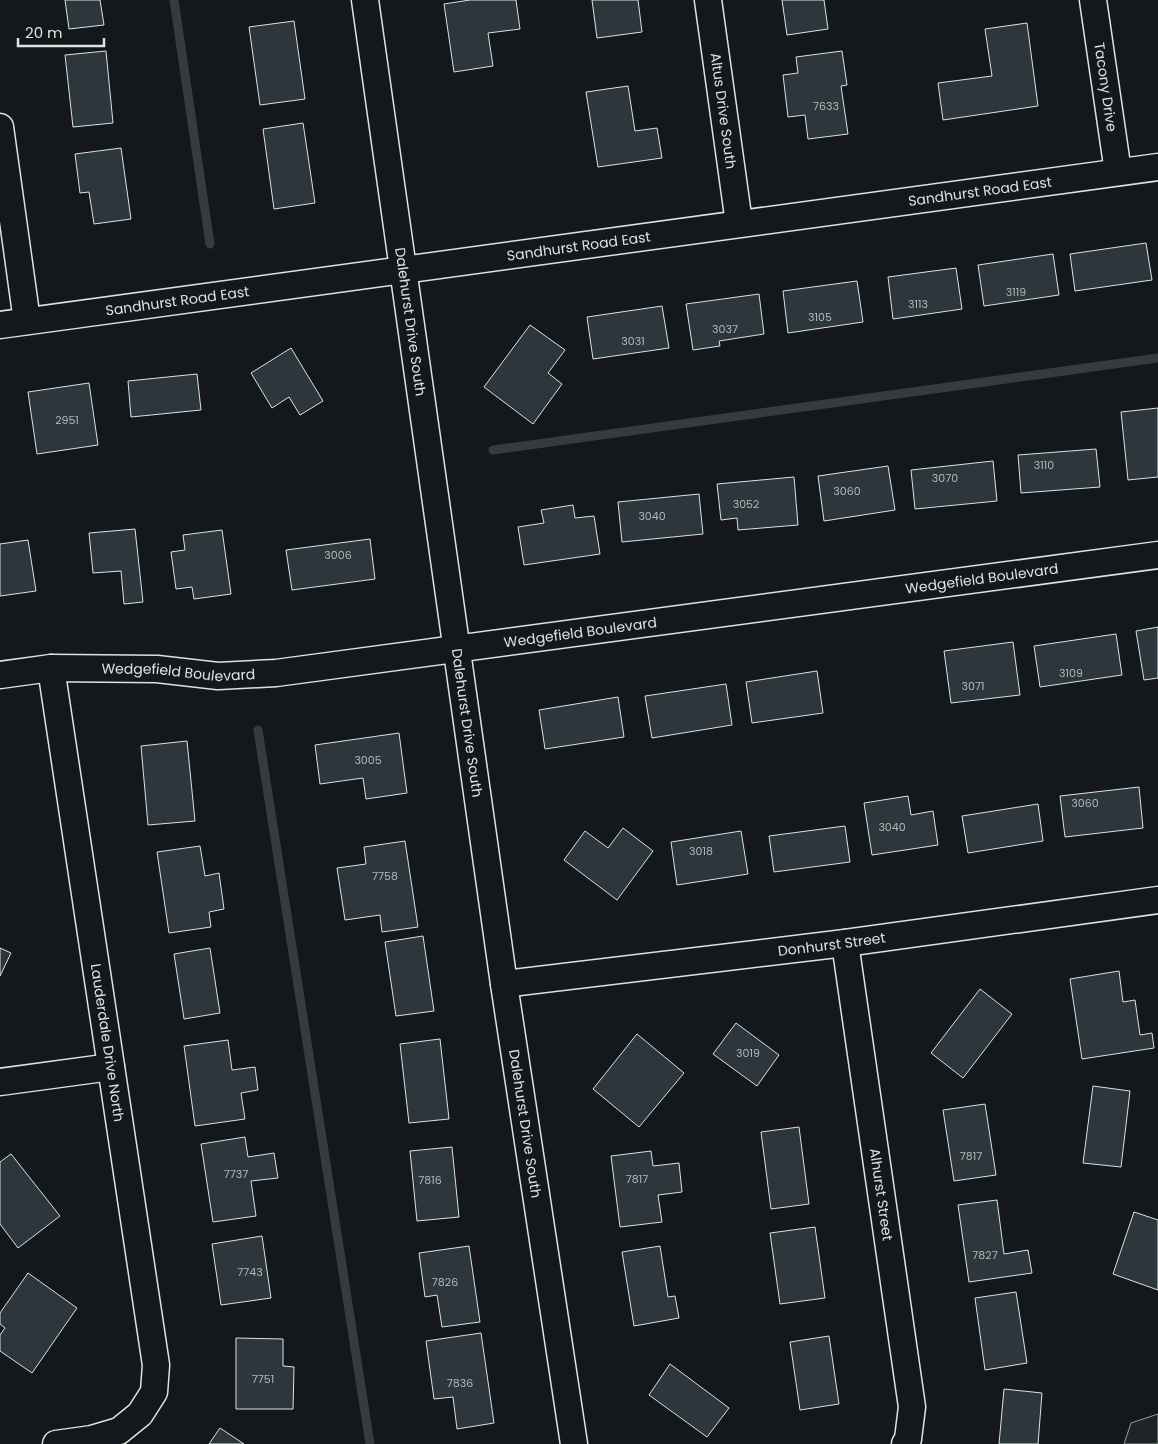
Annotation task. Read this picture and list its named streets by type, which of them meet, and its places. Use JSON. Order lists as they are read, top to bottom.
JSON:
{
  "streets": {
    "street": [
      "Tacony Drive",
      "Altus Drive South",
      "Sandhurst Road East",
      "Dalehurst Drive South",
      "Wedgefield Boulevard",
      "Donhurst Street",
      "Lauderdale Drive North",
      "Alhurst Street"
    ]
  },
  "crossings": [
    ["Tacony Drive", "Sandhurst Road East"],
    ["Altus Drive South", "Sandhurst Road East"],
    ["Sandhurst Road East", "Dalehurst Drive South"],
    ["Dalehurst Drive South", "Wedgefield Boulevard"],
    ["Dalehurst Drive South", "Donhurst Street"],
    ["Wedgefield Boulevard", "Lauderdale Drive North"],
    ["Donhurst Street", "Alhurst Street"]
  ],
  "house_numbers": [
    "7633",
    "3119",
    "3113",
    "3105",
    "3037",
    "3031",
    "2951",
    "3110",
    "3070",
    "3060",
    "3052",
    "3040",
    "3006",
    "3109",
    "3071",
    "3005",
    "3060",
    "3040",
    "3018",
    "7758",
    "3019",
    "7817",
    "7737",
    "7817",
    "7816",
    "7827",
    "7743",
    "7826",
    "7751",
    "7836"
  ],
  "scale_bar": "20 m"
}
